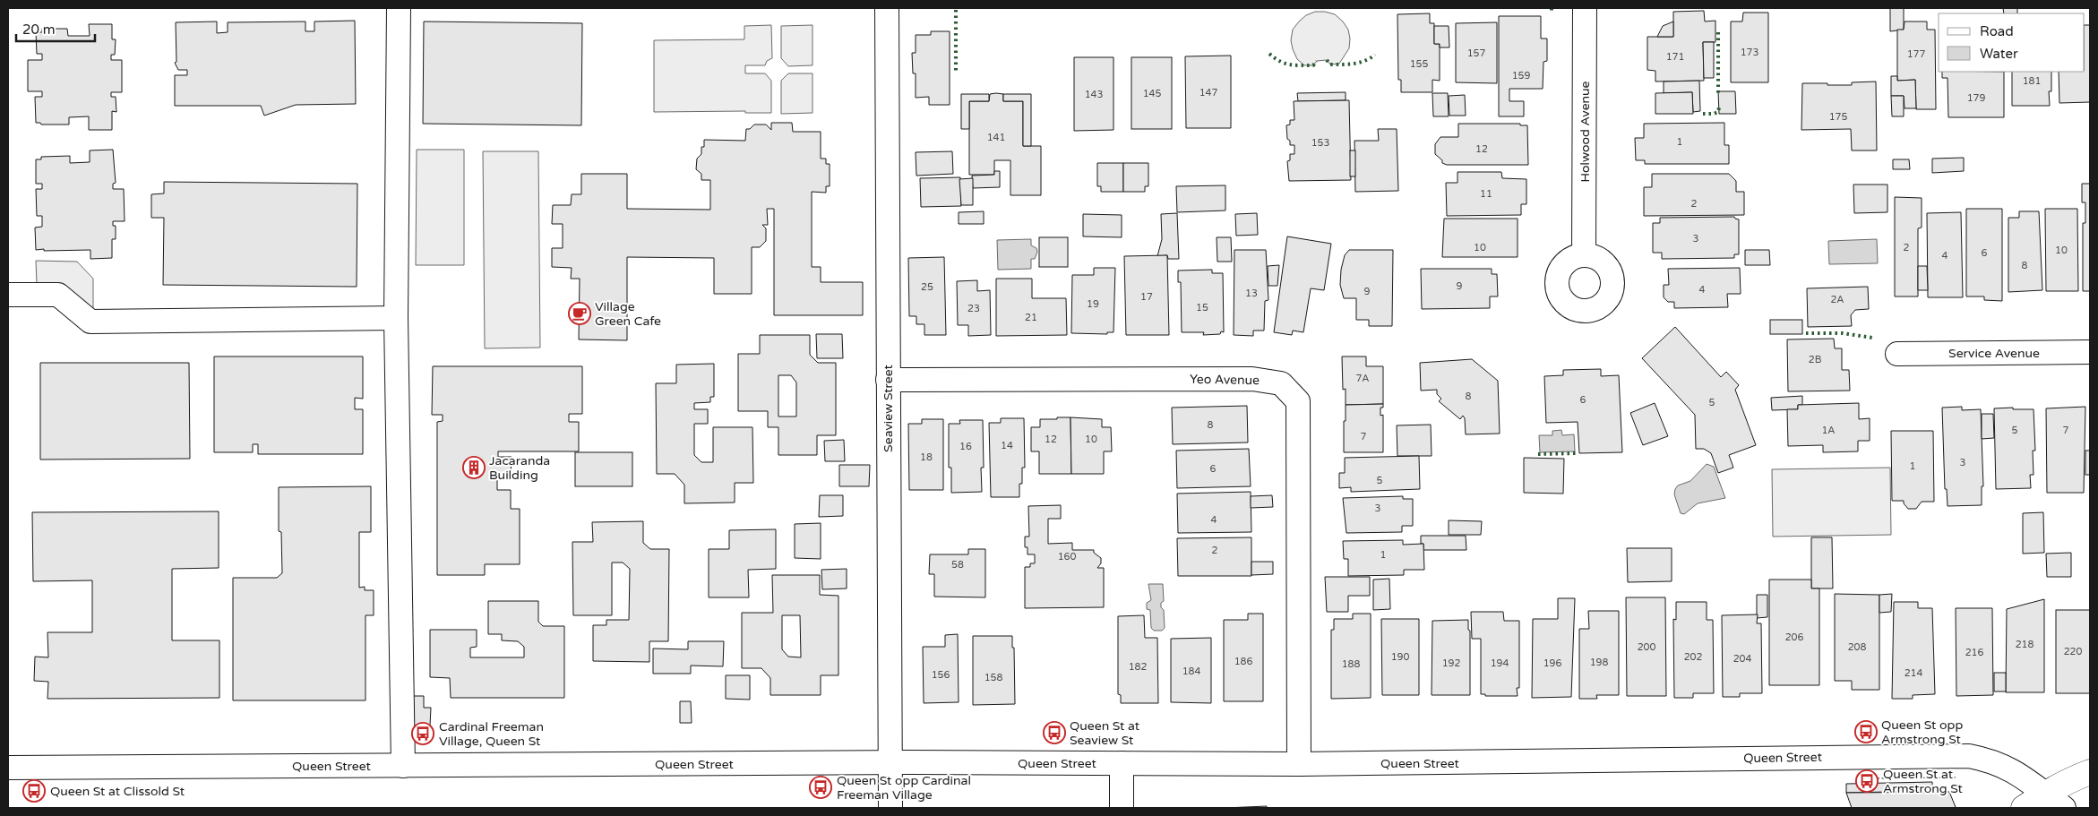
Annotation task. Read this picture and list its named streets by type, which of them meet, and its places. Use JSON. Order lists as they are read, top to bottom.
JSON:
{
  "streets": {
    "street": [
      "Holwood Avenue",
      "Service Avenue",
      "Yeo Avenue",
      "Seaview Street",
      "Queen Street"
    ]
  },
  "crossings": [
    ["Yeo Avenue", "Seaview Street"],
    ["Yeo Avenue", "Queen Street"],
    ["Seaview Street", "Queen Street"]
  ],
  "places": {
    "cafe": ["Village Green Cafe"],
    "building": ["Jacaranda Building"],
    "bus stop": [
      "Queen St opp Armstrong St",
      "Queen St at Seaview St",
      "Cardinal Freeman Village, Queen St",
      "Queen St at Armstrong St",
      "Queen St opp Cardinal Freeman Village",
      "Queen St at Clissold St"
    ]
  },
  "house_numbers": [
    "173",
    "157",
    "177",
    "171",
    "155",
    "159",
    "181",
    "147",
    "145",
    "143",
    "179",
    "175",
    "141",
    "1",
    "153",
    "12",
    "11",
    "2",
    "3",
    "10",
    "2",
    "10",
    "6",
    "4",
    "8",
    "9",
    "25",
    "4",
    "9",
    "13",
    "17",
    "2A",
    "19",
    "15",
    "23",
    "21",
    "2B",
    "7A",
    "8",
    "6",
    "5",
    "8",
    "1A",
    "5",
    "7",
    "7",
    "12",
    "10",
    "14",
    "16",
    "18",
    "3",
    "1",
    "6",
    "5",
    "3",
    "4",
    "2",
    "1",
    "160",
    "58",
    "206",
    "218",
    "200",
    "208",
    "220",
    "216",
    "190",
    "202",
    "204",
    "186",
    "198",
    "192",
    "194",
    "196",
    "188",
    "182",
    "184",
    "214",
    "156",
    "158"
  ],
  "legend": ["Road", "Water"],
  "scale_bar": "20 m"
}
